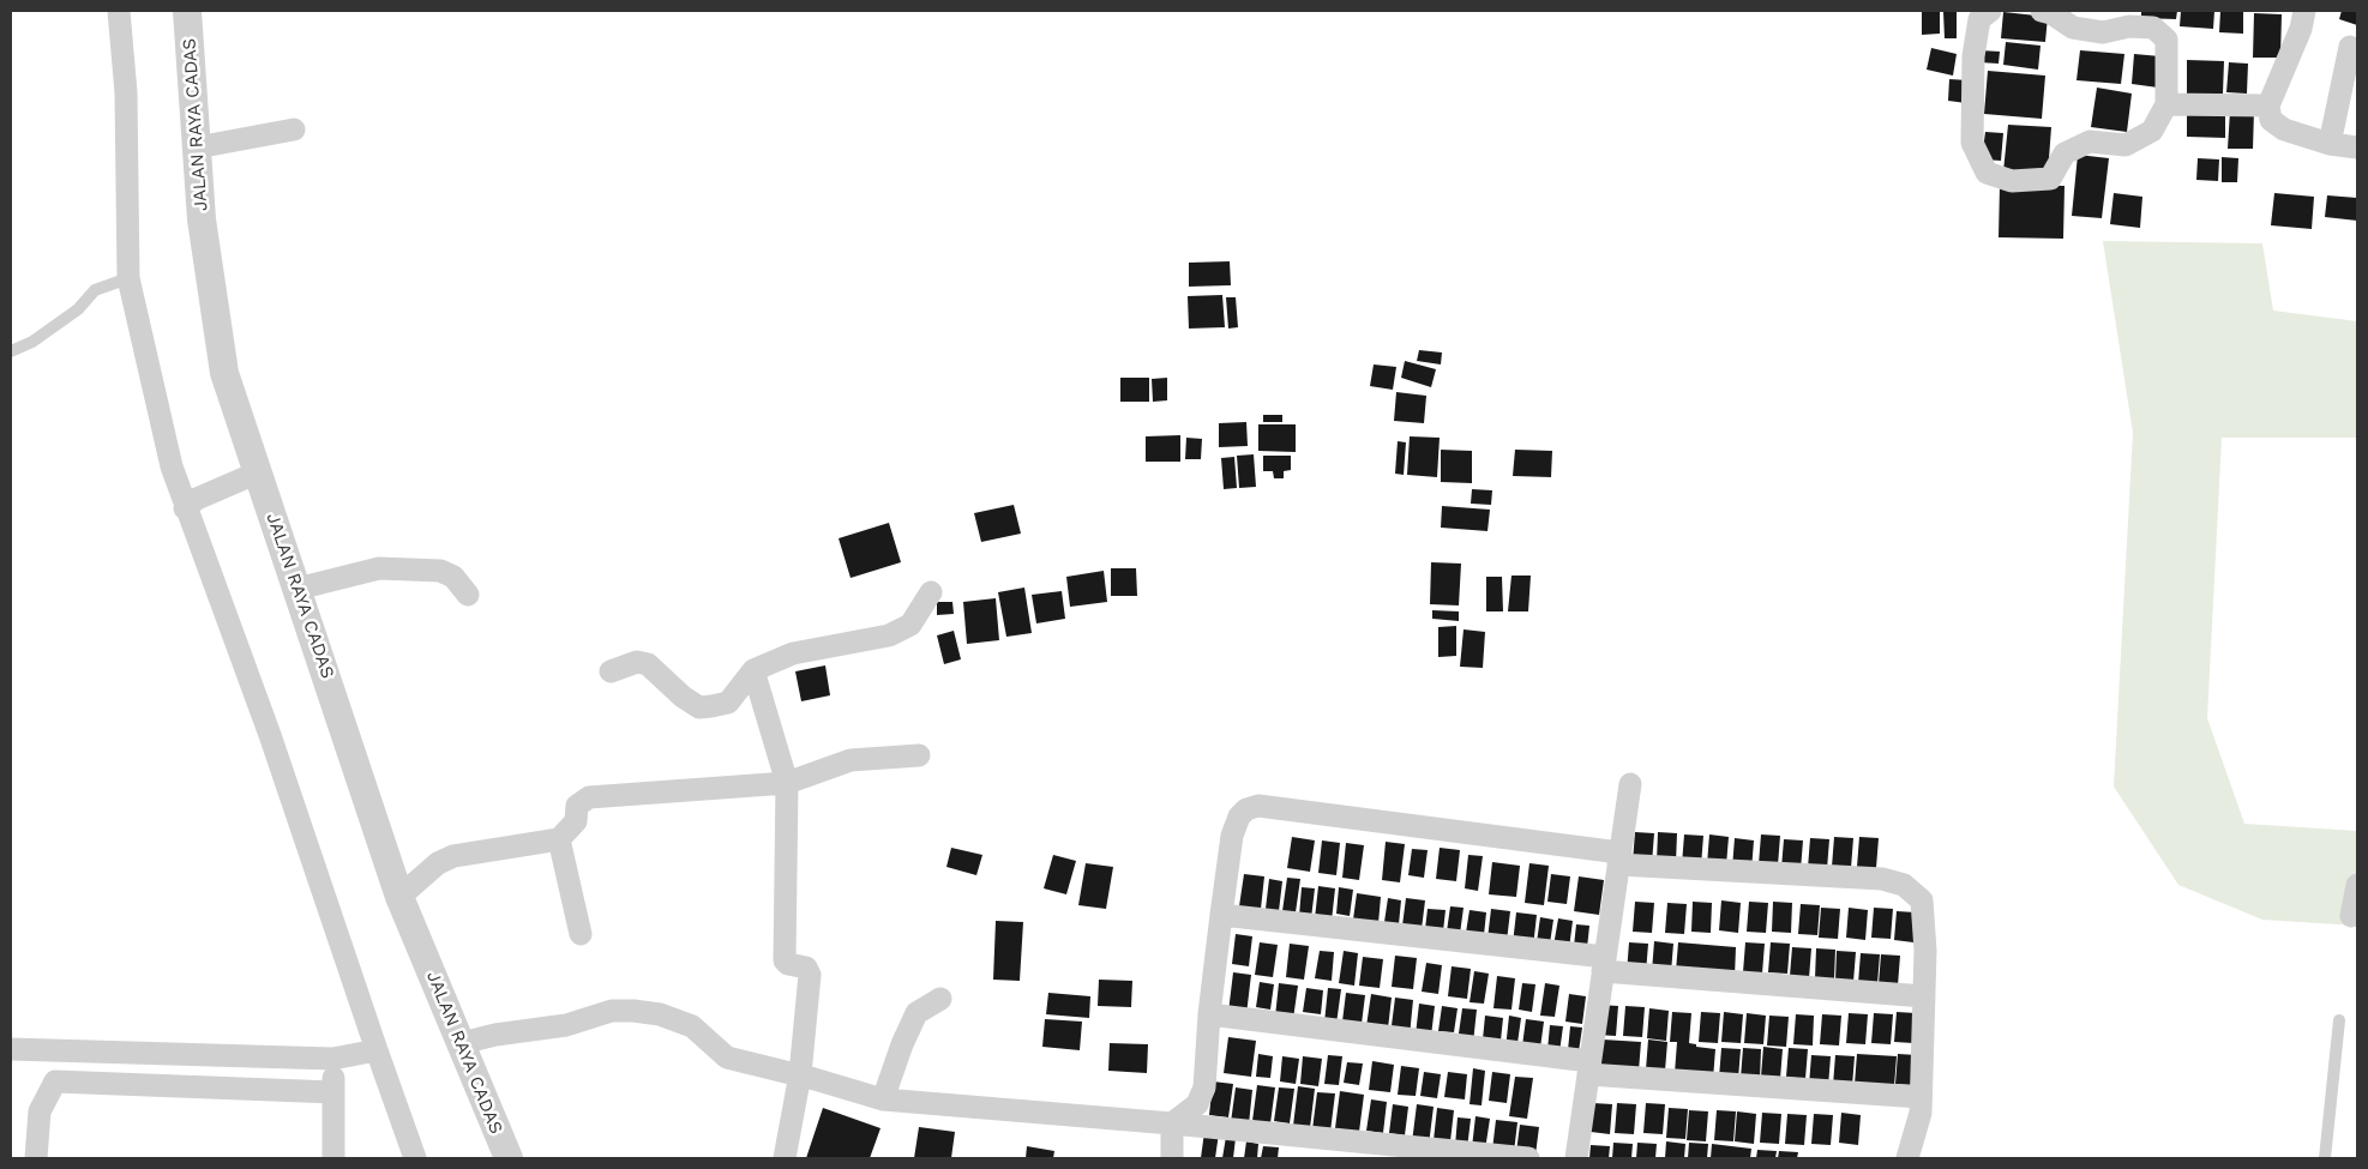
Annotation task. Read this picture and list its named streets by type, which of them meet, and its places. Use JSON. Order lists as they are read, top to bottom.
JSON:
{
  "streets": {
    "street": ["JALAN RAYA CADAS"]
  }
}
